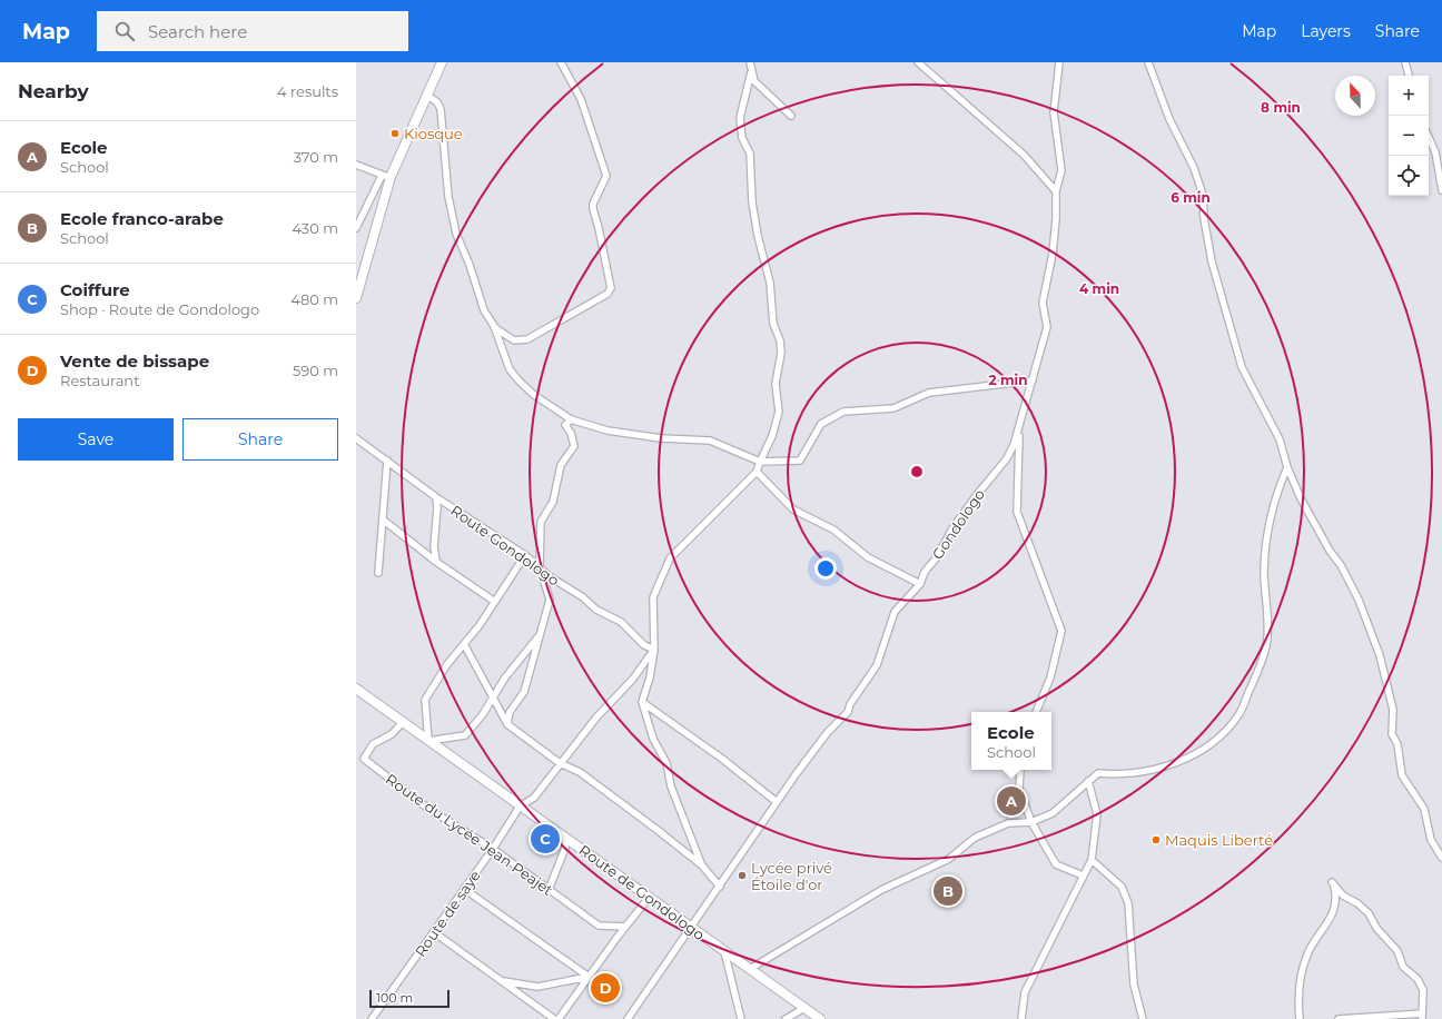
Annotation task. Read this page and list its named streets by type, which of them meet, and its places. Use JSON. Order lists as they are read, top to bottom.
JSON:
{
  "streets": {
    "street": [
      "Gondologo",
      "Route Gondologo",
      "Route du Lycée Jean Peajet",
      "Route de Gondologo",
      "Route de saye"
    ]
  },
  "crossings": [
    ["Gondologo", "Route de Gondologo"],
    ["Route du Lycée Jean Peajet", "Route de Gondologo"],
    ["Route du Lycée Jean Peajet", "Route de saye"],
    ["Route de Gondologo", "Route de saye"]
  ],
  "places": ["Kiosque", "Maquis Liberté", "Lycée privé Étoile d'or"],
  "scale_bar": "100 m",
  "north": "top",
  "page": {
    "header": "Map",
    "search": "Search here",
    "nav": ["Map", "Layers", "Share"],
    "heading": ["Nearby", "4 results"],
    "map_buttons": ["+", "−"],
    "list": [
      {
        "mark": "A",
        "name": "Ecole",
        "note": "School",
        "value": "370 m"
      },
      {
        "mark": "B",
        "name": "Ecole franco-arabe",
        "note": "School",
        "value": "430 m"
      },
      {
        "mark": "C",
        "name": "Coiffure",
        "note": "Shop · Route de Gondologo",
        "value": "480 m"
      },
      {
        "mark": "D",
        "name": "Vente de bissape",
        "note": "Restaurant",
        "value": "590 m"
      }
    ],
    "buttons": ["Save", "Share"],
    "popup": ["Ecole", "School"],
    "pins": [
      "A",
      "C",
      "B",
      "D"
    ],
    "scale": "100 m"
  },
  "rings": [
    "8 min",
    "6 min",
    "4 min",
    "2 min"
  ]
}
